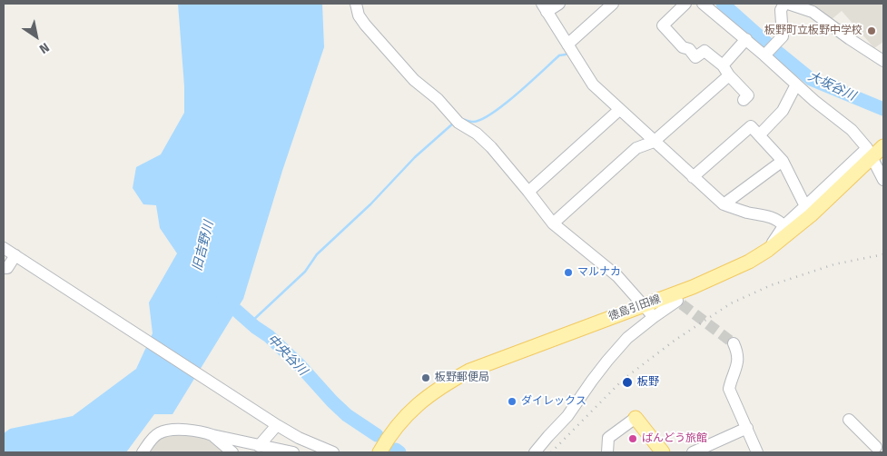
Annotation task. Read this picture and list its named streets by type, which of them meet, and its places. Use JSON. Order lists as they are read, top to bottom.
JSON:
{
  "streets": {
    "main road": ["徳島引田線"]
  },
  "water": ["大坂谷川", "旧吉野川", "中央谷川"],
  "places": [
    "板野町立板野中学校",
    "マルナカ",
    "板野郵便局",
    "板野",
    "ダイレックス",
    "ばんどう旅館"
  ],
  "north": "bottom right"
}
